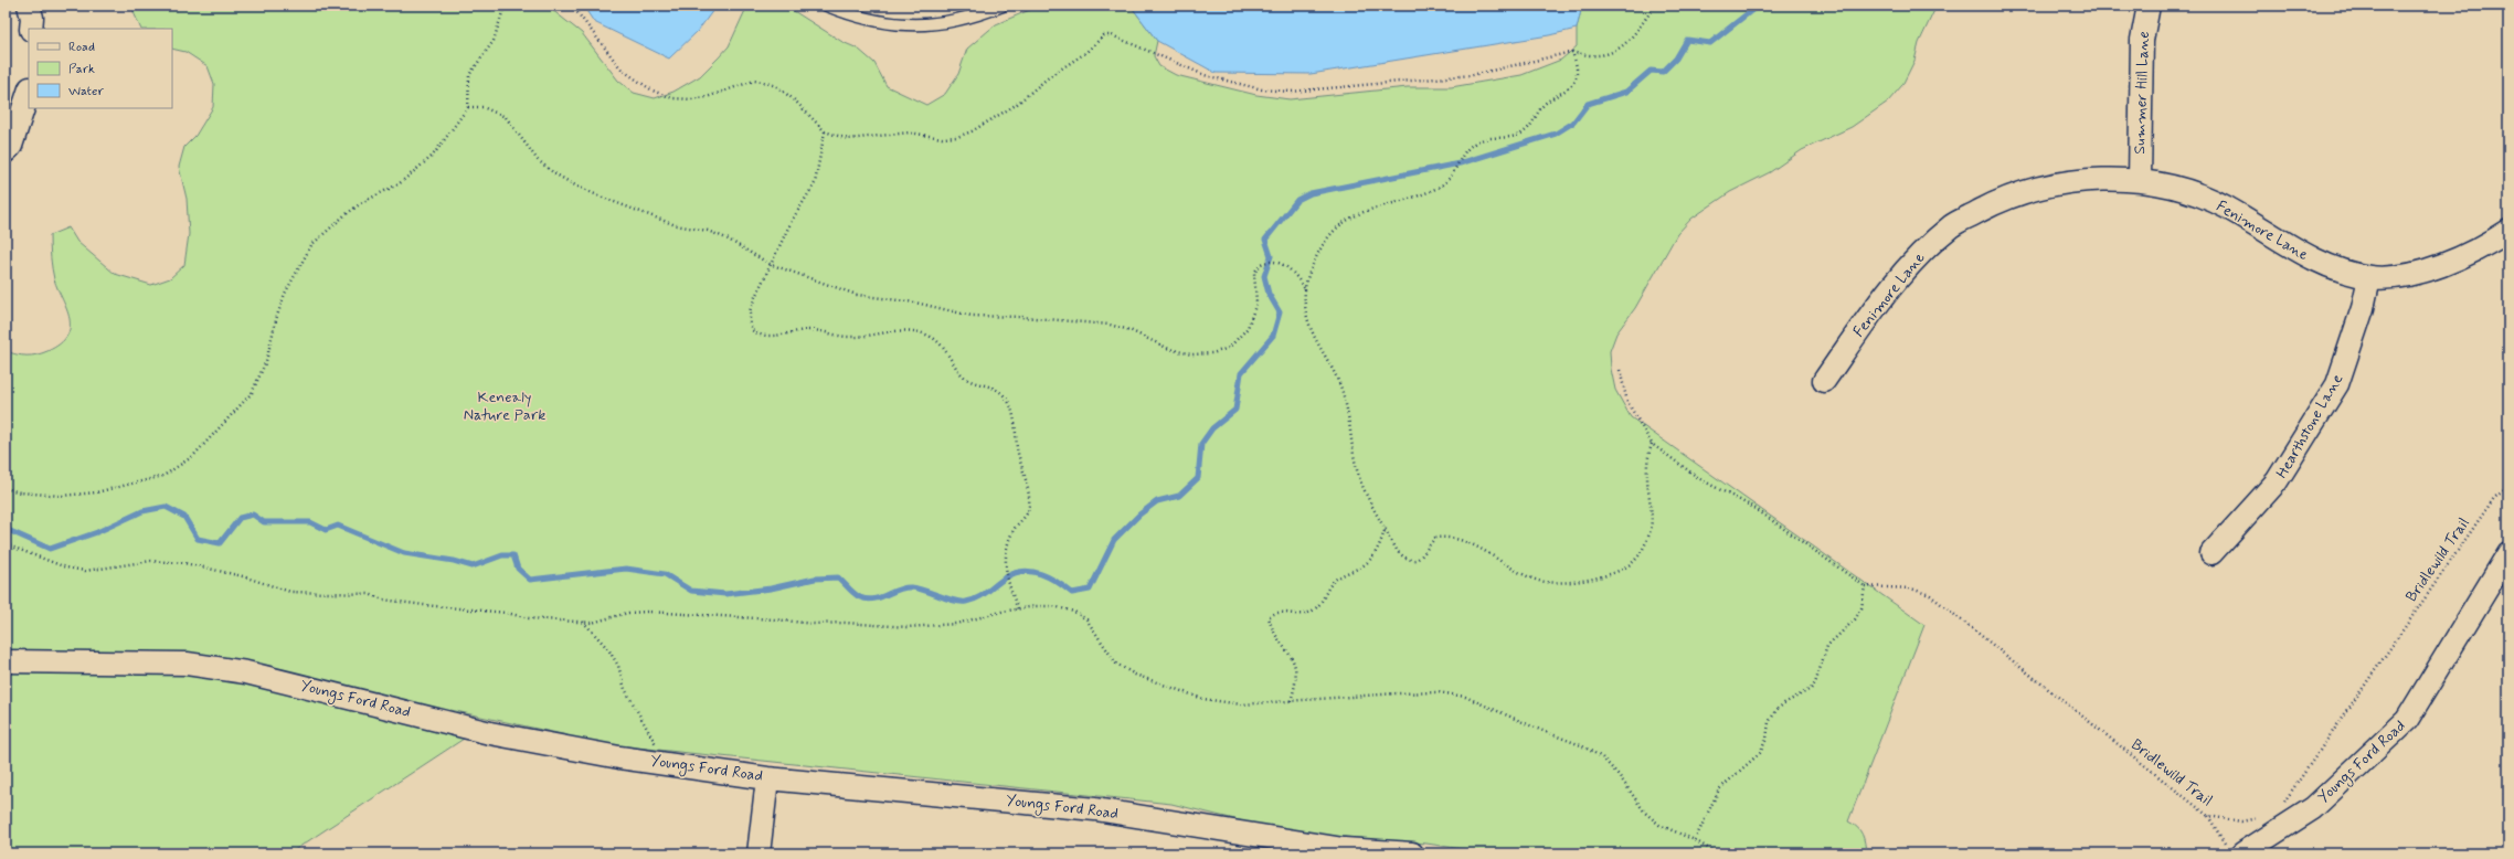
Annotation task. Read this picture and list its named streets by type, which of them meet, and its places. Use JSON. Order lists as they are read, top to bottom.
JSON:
{
  "streets": {
    "street": [
      "Summer Hill Lane",
      "Fenimore Lane",
      "Hearthstone Lane",
      "Youngs Ford Road"
    ],
    "path": ["Bridlewild Trail"]
  },
  "crossings": [
    ["Summer Hill Lane", "Fenimore Lane"],
    ["Fenimore Lane", "Hearthstone Lane"]
  ],
  "parks": ["Kenealy Nature Park"],
  "legend": ["Road", "Park", "Water"]
}
